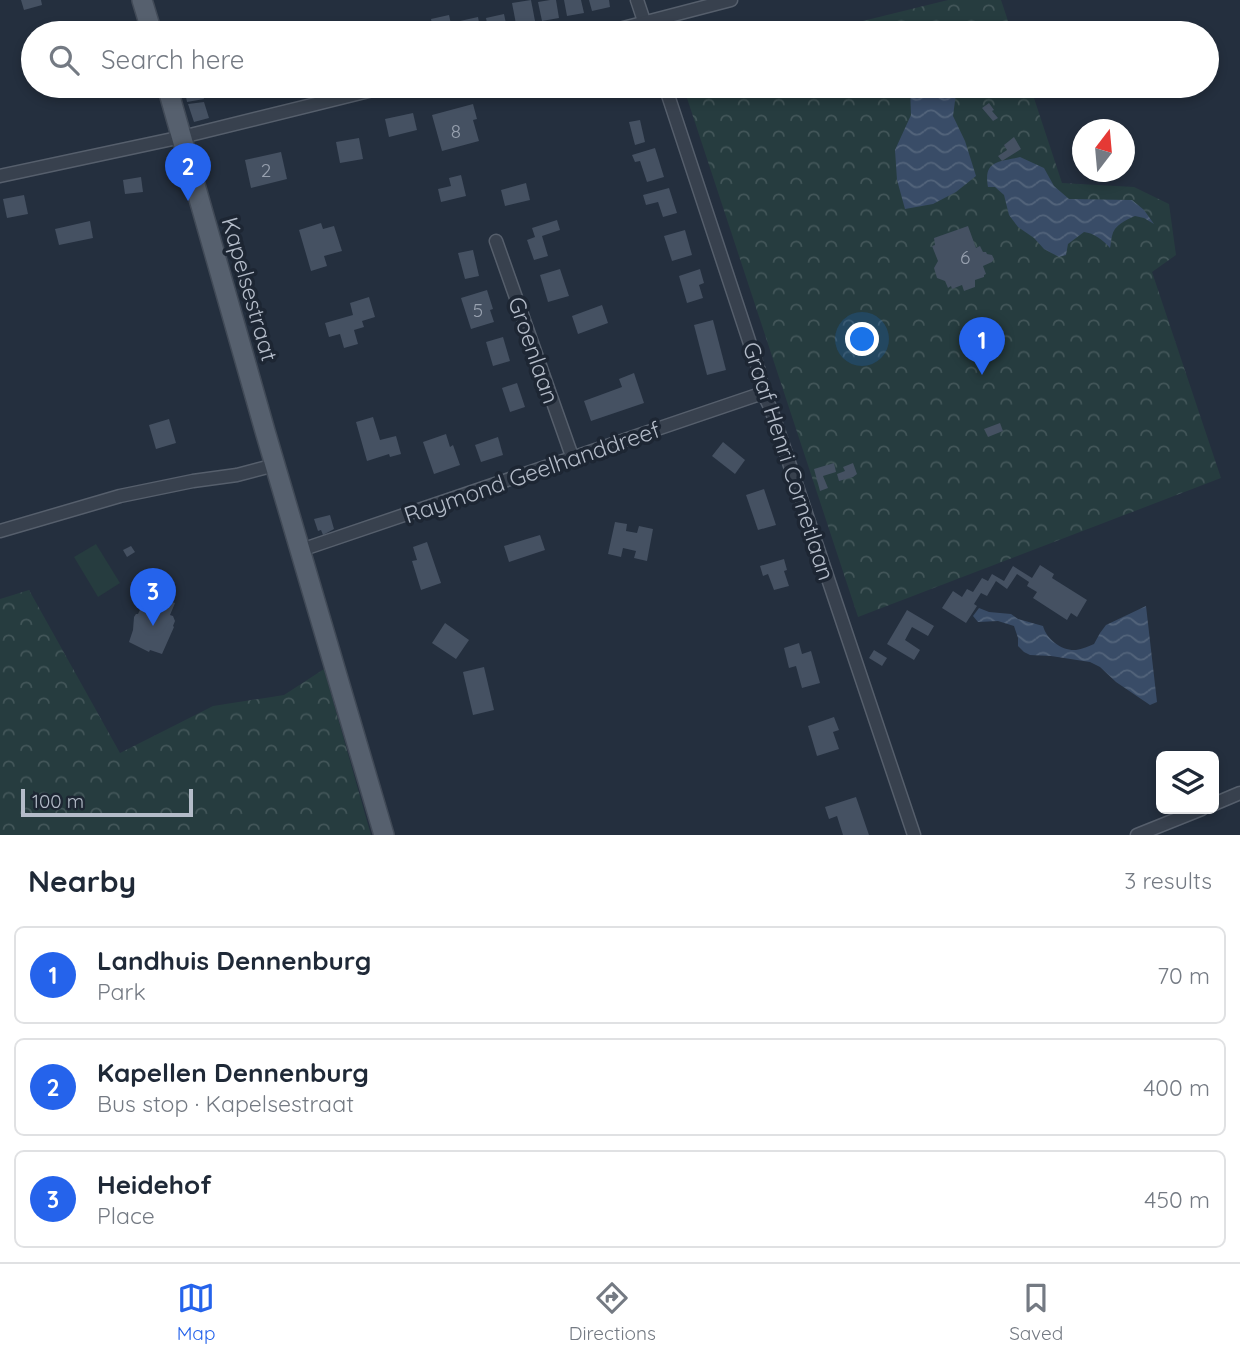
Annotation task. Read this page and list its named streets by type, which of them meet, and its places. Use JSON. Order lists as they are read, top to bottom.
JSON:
{
  "streets": {
    "main road": ["Kapelsestraat"],
    "street": ["Groenlaan", "Graaf Henri Cornetlaan", "Raymond Geelhanddreef"]
  },
  "crossings": [
    ["Kapelsestraat", "Raymond Geelhanddreef"],
    ["Groenlaan", "Raymond Geelhanddreef"],
    ["Graaf Henri Cornetlaan", "Raymond Geelhanddreef"]
  ],
  "house_numbers": [
    "8",
    "2",
    "6",
    "5"
  ],
  "scale_bar": "100 m",
  "north": "top",
  "page": {
    "search": "Search here",
    "pins": ["2", "1", "3"],
    "scale": "100 m",
    "heading": ["Nearby", "3 results"],
    "list": [
      {
        "mark": "1",
        "name": "Landhuis Dennenburg",
        "note": "Park",
        "value": "70 m"
      },
      {
        "mark": "2",
        "name": "Kapellen Dennenburg",
        "note": "Bus stop · Kapelsestraat",
        "value": "400 m"
      },
      {
        "mark": "3",
        "name": "Heidehof",
        "note": "Place",
        "value": "450 m"
      }
    ],
    "nav": ["Map", "Directions", "Saved"]
  }
}
